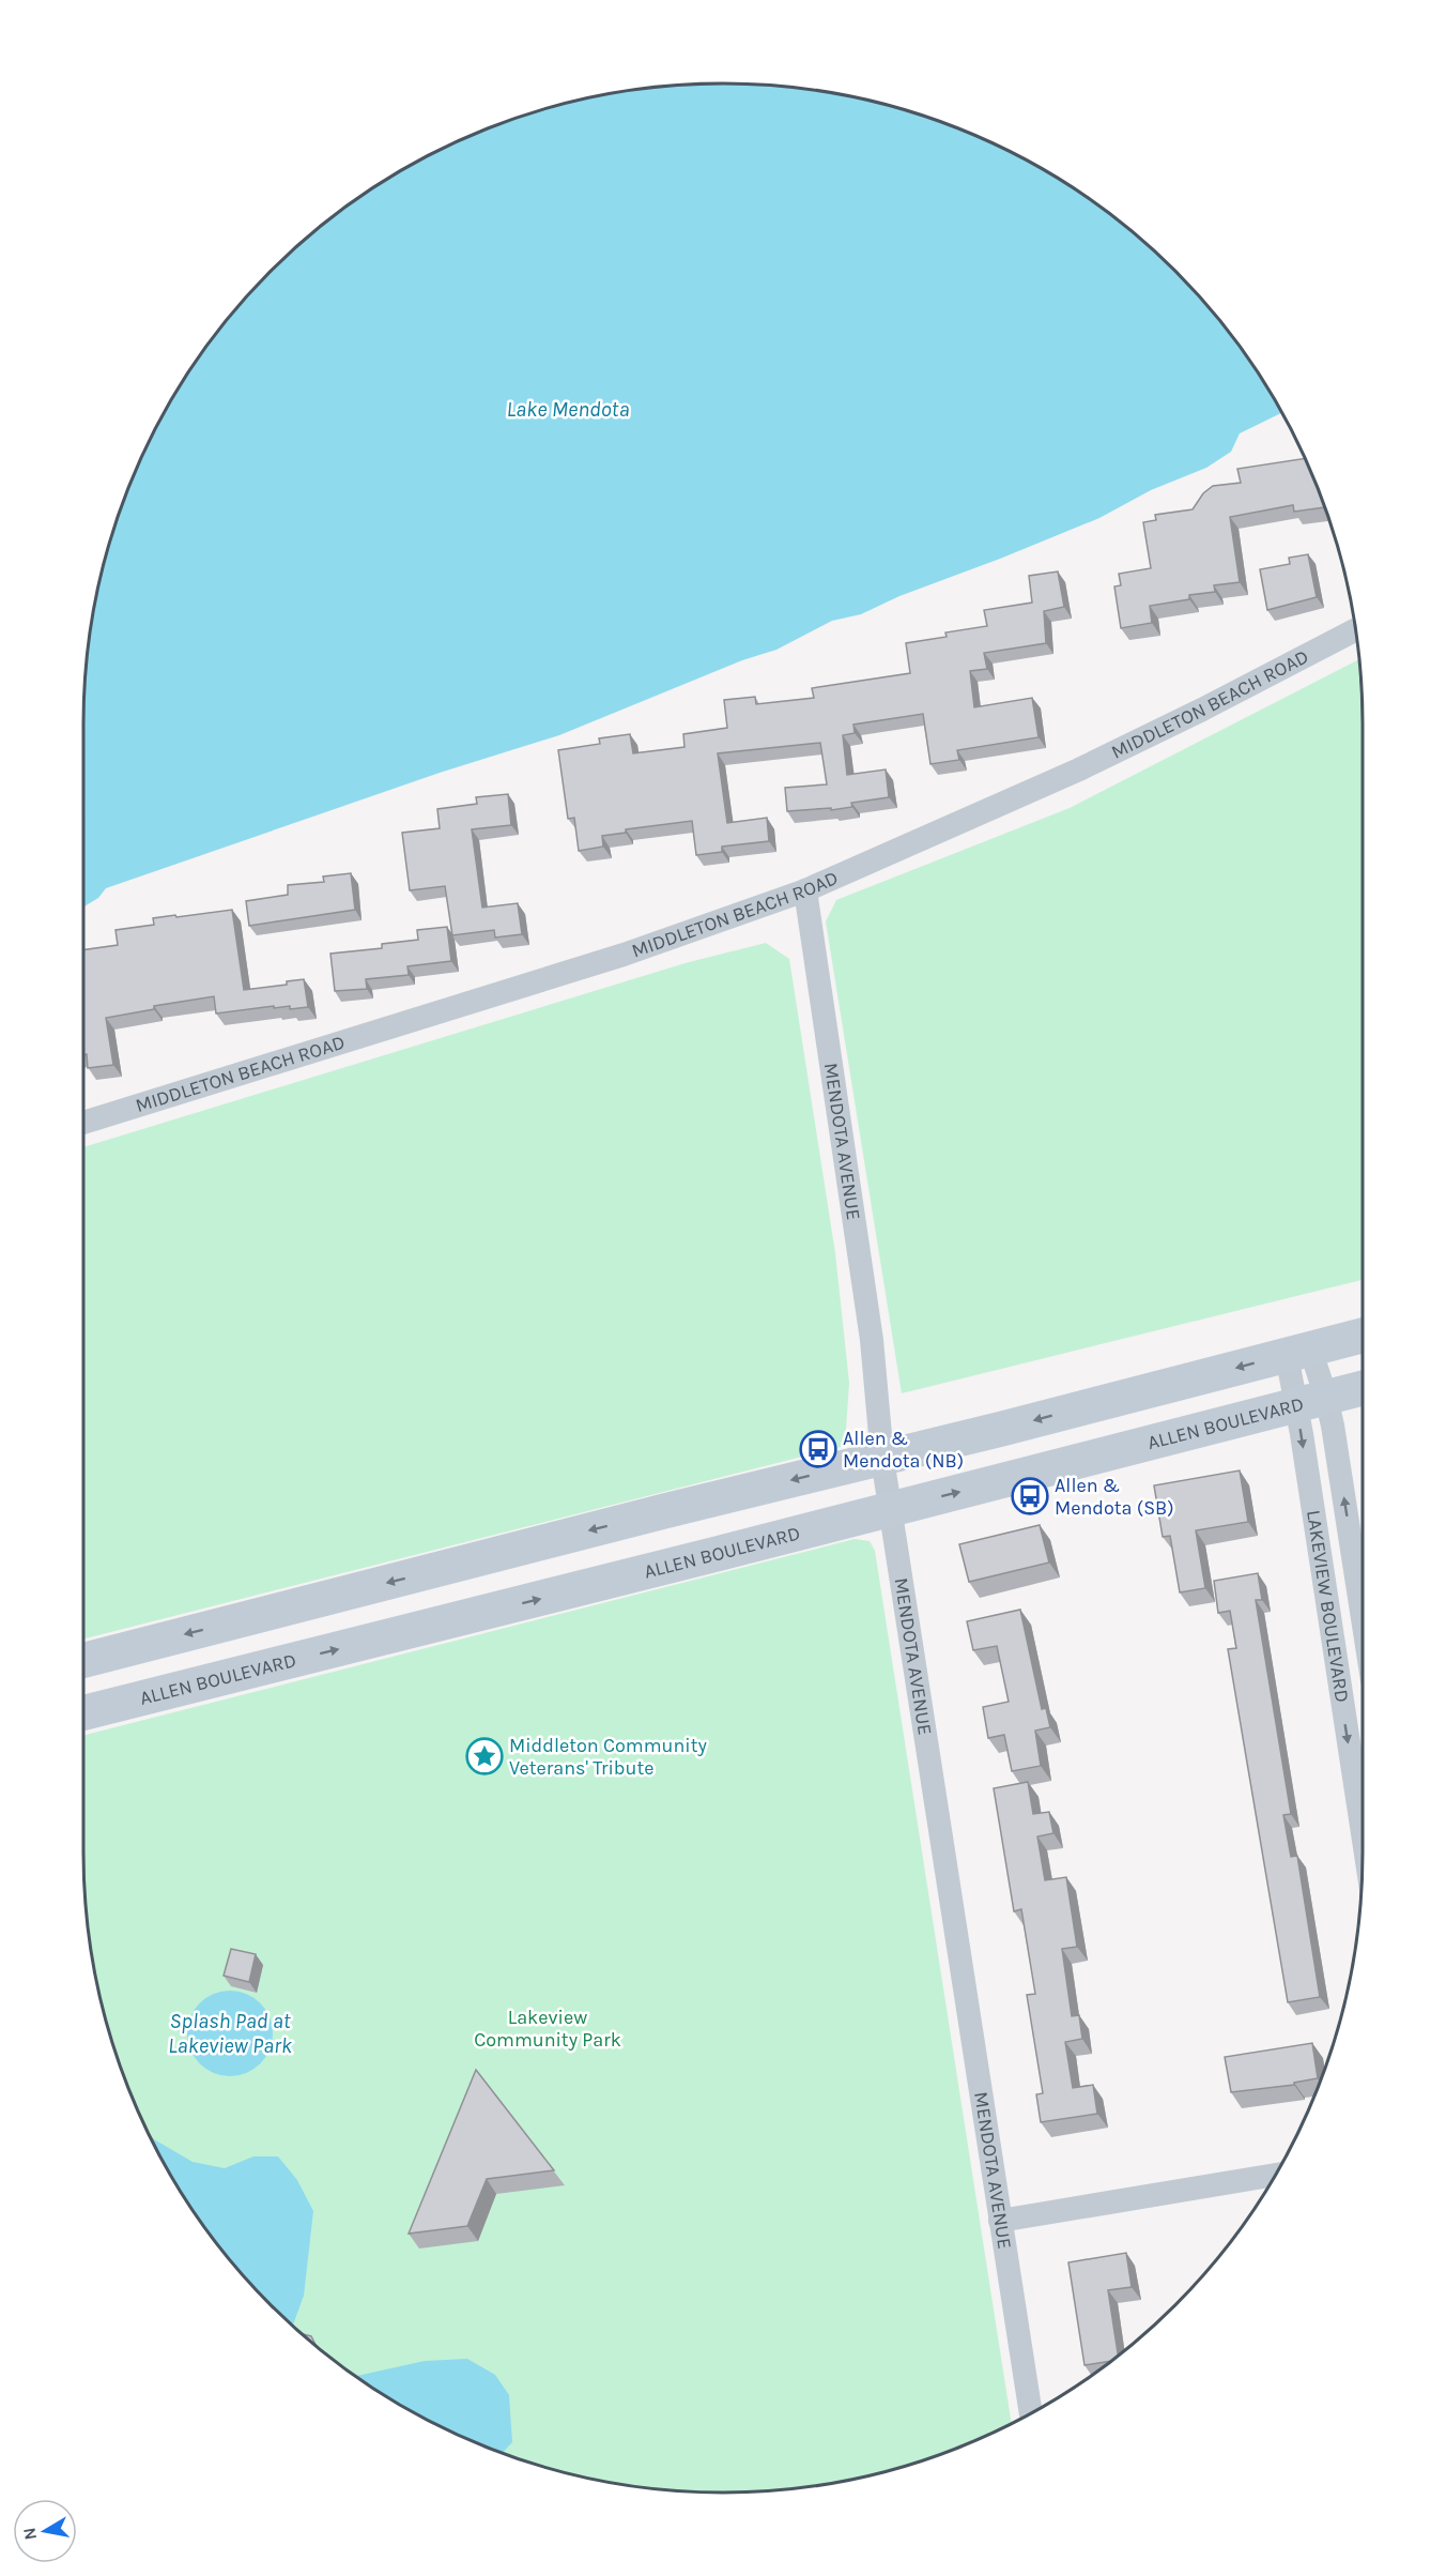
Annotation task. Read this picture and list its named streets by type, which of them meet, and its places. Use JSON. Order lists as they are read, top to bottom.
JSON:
{
  "streets": {
    "main road": ["ALLEN BOULEVARD"],
    "street": ["MIDDLETON BEACH ROAD", "MENDOTA AVENUE", "LAKEVIEW BOULEVARD"]
  },
  "crossings": [
    ["MIDDLETON BEACH ROAD", "MENDOTA AVENUE"],
    ["MENDOTA AVENUE", "ALLEN BOULEVARD"],
    ["ALLEN BOULEVARD", "LAKEVIEW BOULEVARD"]
  ],
  "water": ["Lake Mendota", "Splash Pad at Lakeview Park"],
  "parks": ["Lakeview Community Park"],
  "places": {
    "bus stop": ["Allen & Mendota (NB)", "Allen & Mendota (SB)"],
    "place": ["Middleton Community Veterans' Tribute"]
  },
  "north": "left"
}
